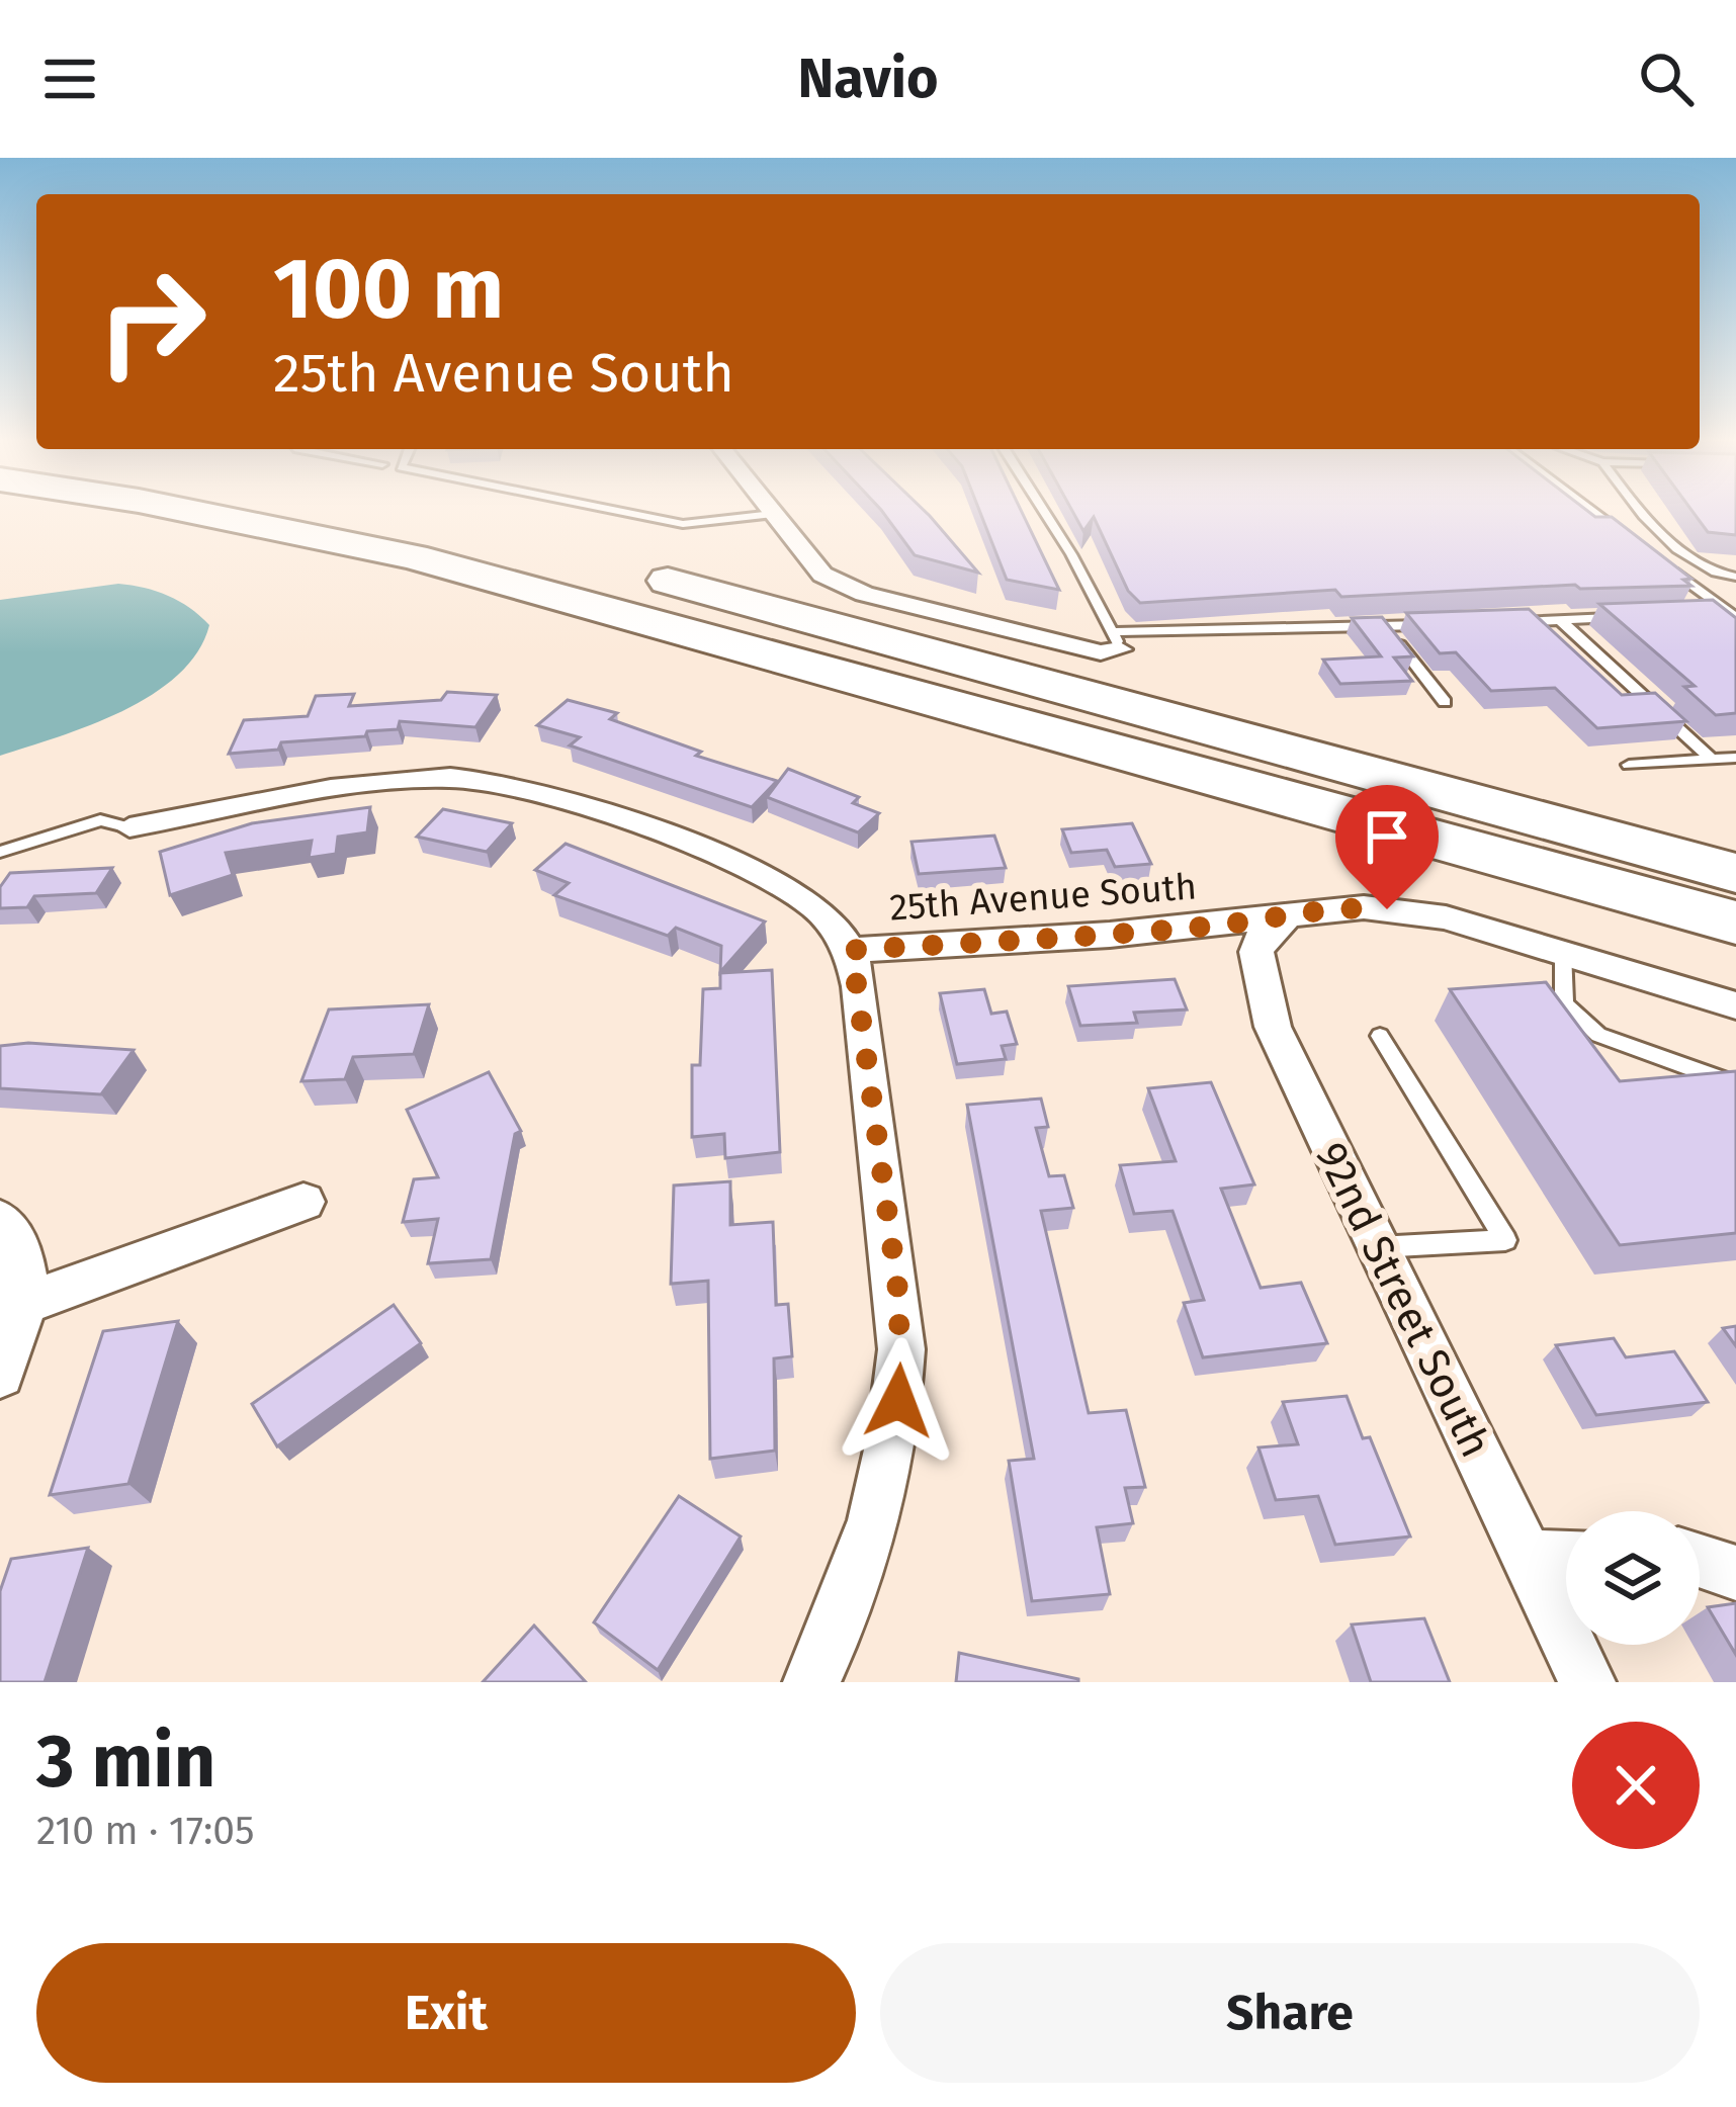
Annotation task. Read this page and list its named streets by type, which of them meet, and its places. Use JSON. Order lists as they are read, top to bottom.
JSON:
{
  "streets": {
    "street": ["25th Avenue South", "92nd Street South"]
  },
  "crossings": [
    ["25th Avenue South", "92nd Street South"]
  ],
  "page": {
    "header": "Navio",
    "turn": ["100 m", "25th Avenue South"],
    "heading": ["3 min", "210 m · 17:05"],
    "buttons": ["Exit", "Share"]
  }
}
